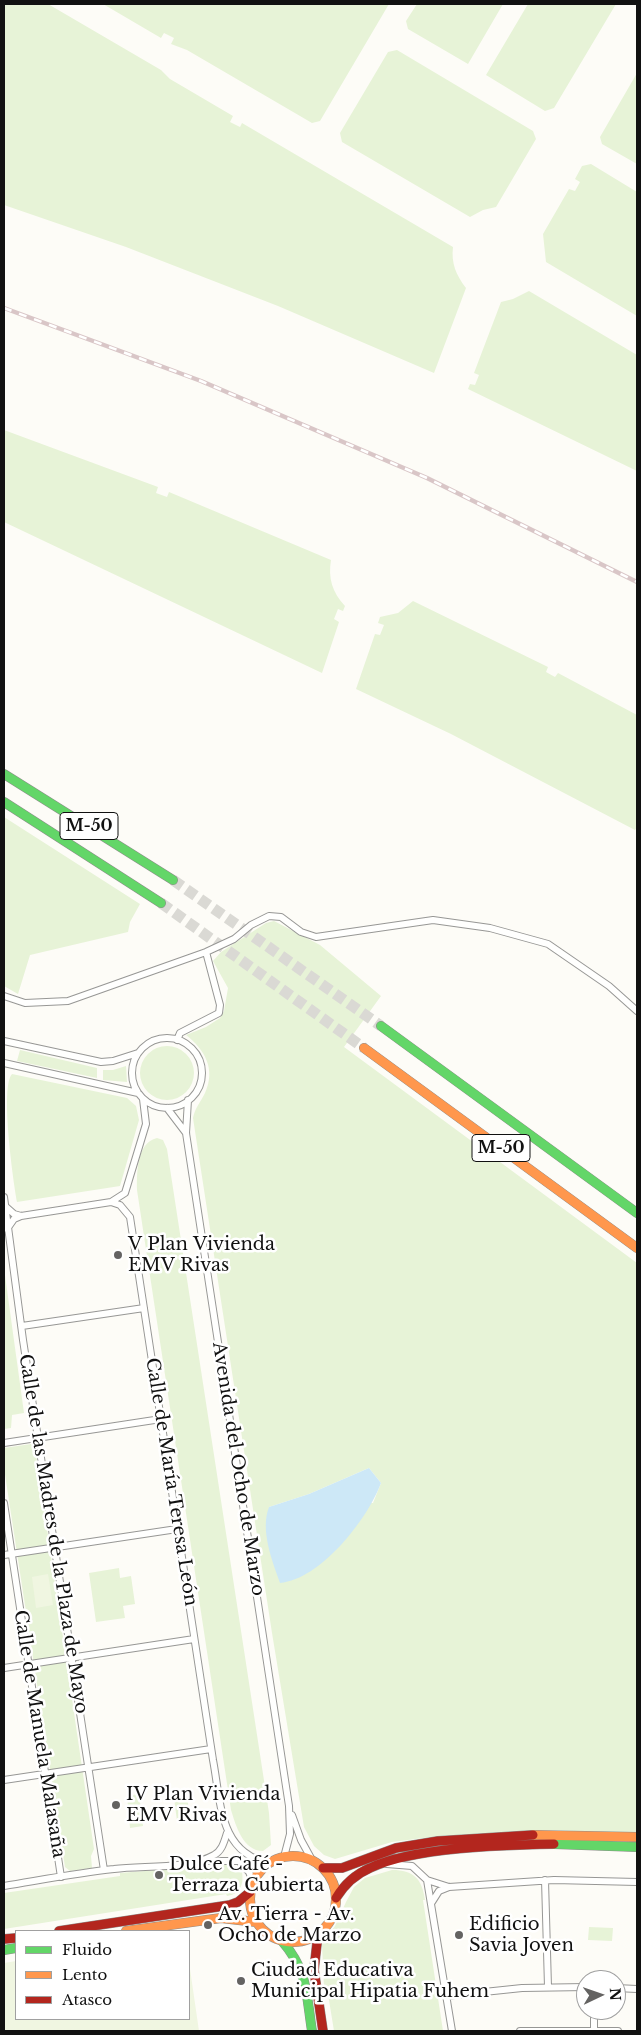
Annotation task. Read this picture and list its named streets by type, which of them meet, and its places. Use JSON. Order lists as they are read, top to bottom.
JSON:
{
  "streets": {
    "main road": ["M-50"],
    "street": [
      "Avenida del Ocho de Marzo",
      "Calle de María Teresa León",
      "Calle de las Madres de la Plaza de Mayo",
      "Calle de Manuela Malasaña"
    ]
  },
  "places": [
    "V Plan Vivienda EMV Rivas",
    "IV Plan Vivienda EMV Rivas",
    "Dulce Café - Terraza Cubierta",
    "Av. Tierra - Av. Ocho de Marzo",
    "Edificio Savia Joven",
    "Ciudad Educativa Municipal Hipatia Fuhem"
  ],
  "legend": ["Fluido", "Lento", "Atasco"],
  "north": "right"
}
